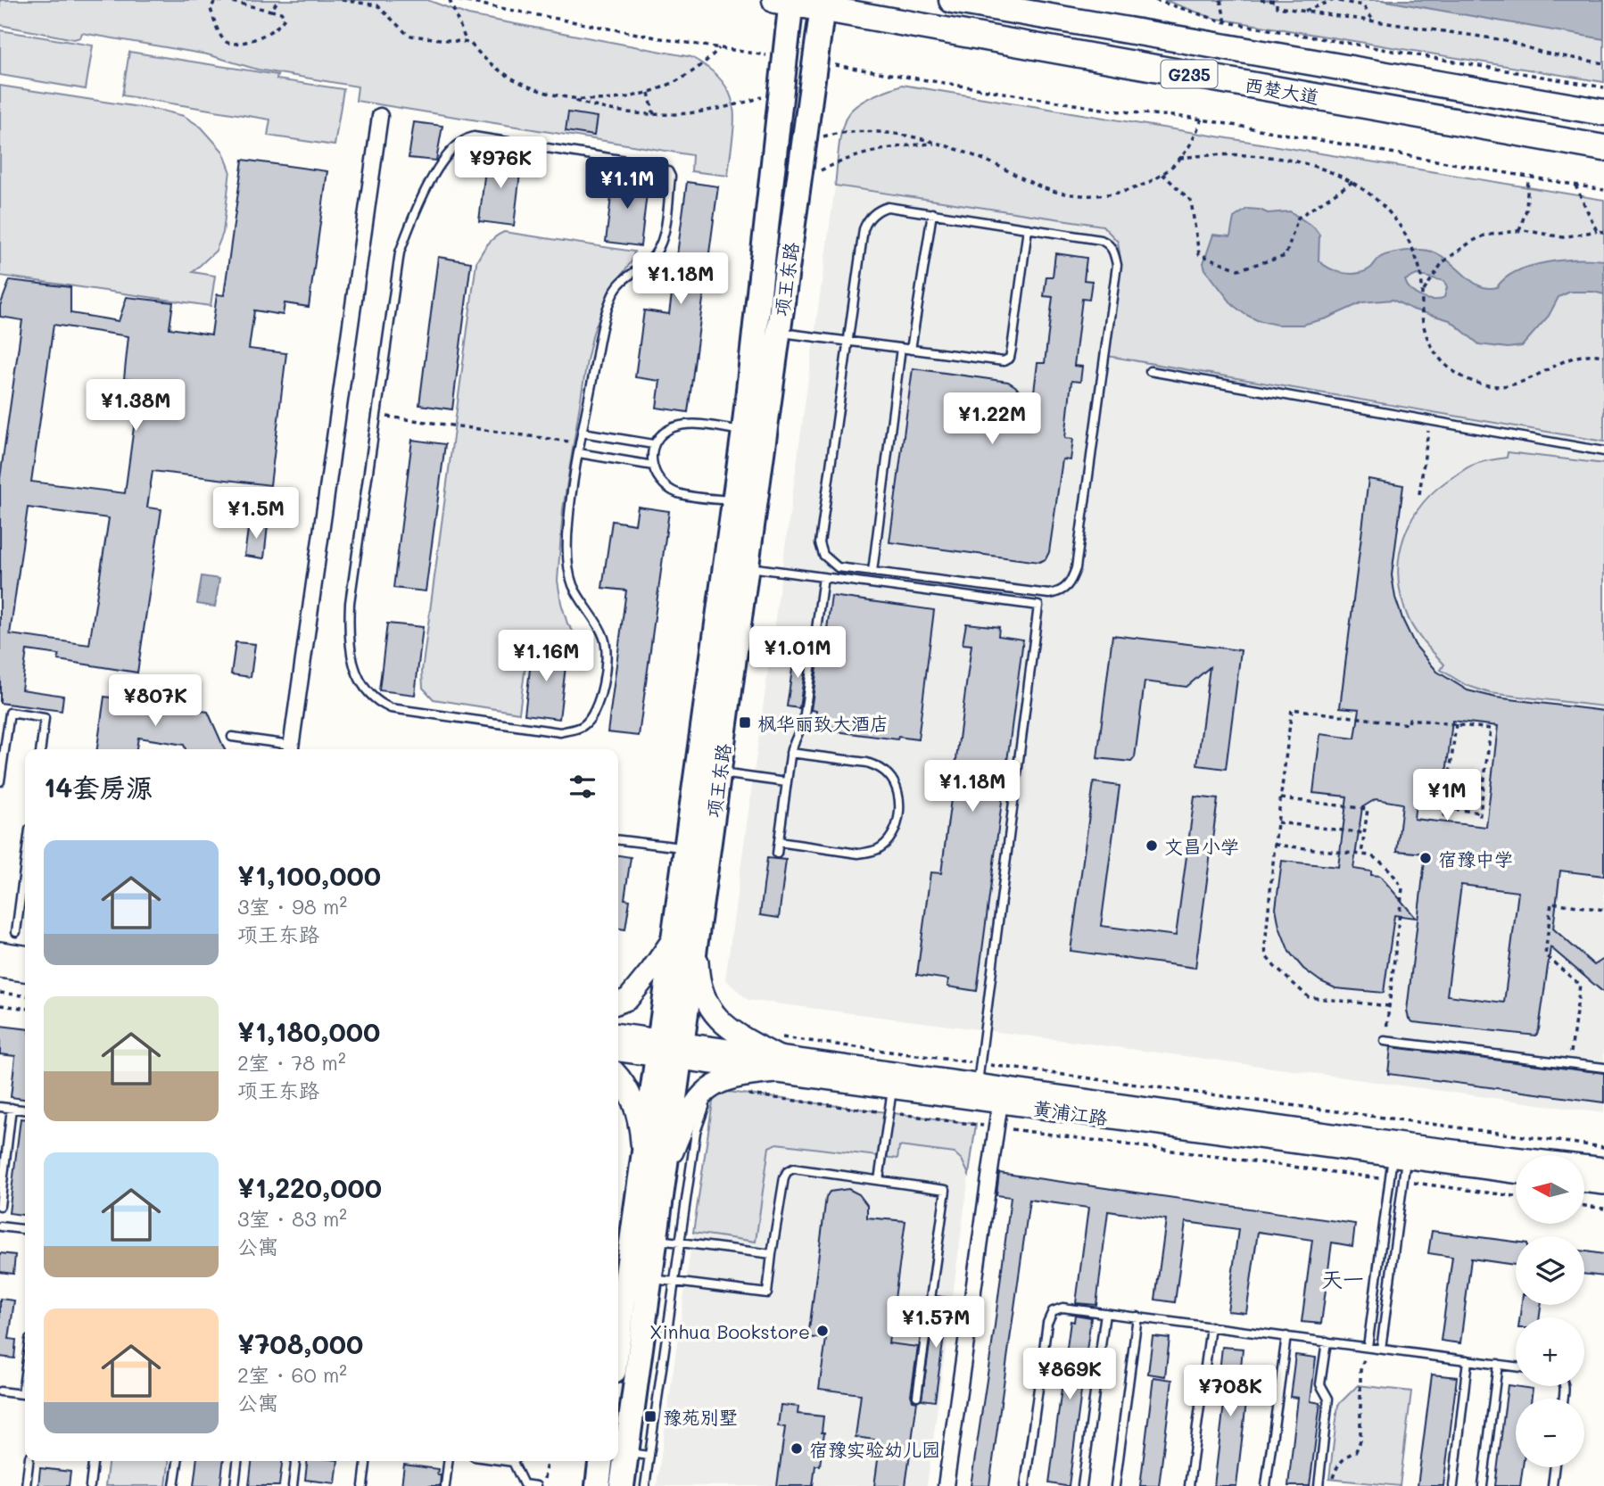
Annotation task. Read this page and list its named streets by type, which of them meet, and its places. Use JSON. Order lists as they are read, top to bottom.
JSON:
{
  "streets": {
    "highway": ["G235", "西楚大道"],
    "main road": ["项王东路"],
    "street": ["黄浦江路"]
  },
  "crossings": [
    ["西楚大道", "项王东路"],
    ["项王东路", "黄浦江路"]
  ],
  "districts": ["天一"],
  "places": {
    "transit": ["枫华丽致大酒店", "豫苑别墅"],
    "other": [
      "文昌小学",
      "宿豫中学",
      "Xinhua Bookstore",
      "宿豫实验幼儿园"
    ]
  },
  "north": "left",
  "page": {
    "price": [
      "¥976K",
      "¥1.1M",
      "¥1.18M",
      "¥1.38M",
      "¥1.22M",
      "¥1.5M",
      "¥1.01M",
      "¥1.16M",
      "¥807K",
      "¥1.18M",
      "¥1M",
      "¥1.57M",
      "¥869K",
      "¥708K"
    ],
    "heading": "14套房源",
    "list": [
      {
        "name": "¥1,100,000",
        "note": "3室 · 98 m² · 项王东路"
      },
      {
        "name": "¥1,180,000",
        "note": "2室 · 78 m² · 项王东路"
      },
      {
        "name": "¥1,220,000",
        "note": "3室 · 83 m² · 公寓"
      },
      {
        "name": "¥708,000",
        "note": "2室 · 60 m² · 公寓"
      }
    ],
    "map_buttons": ["+", "−"]
  }
}
